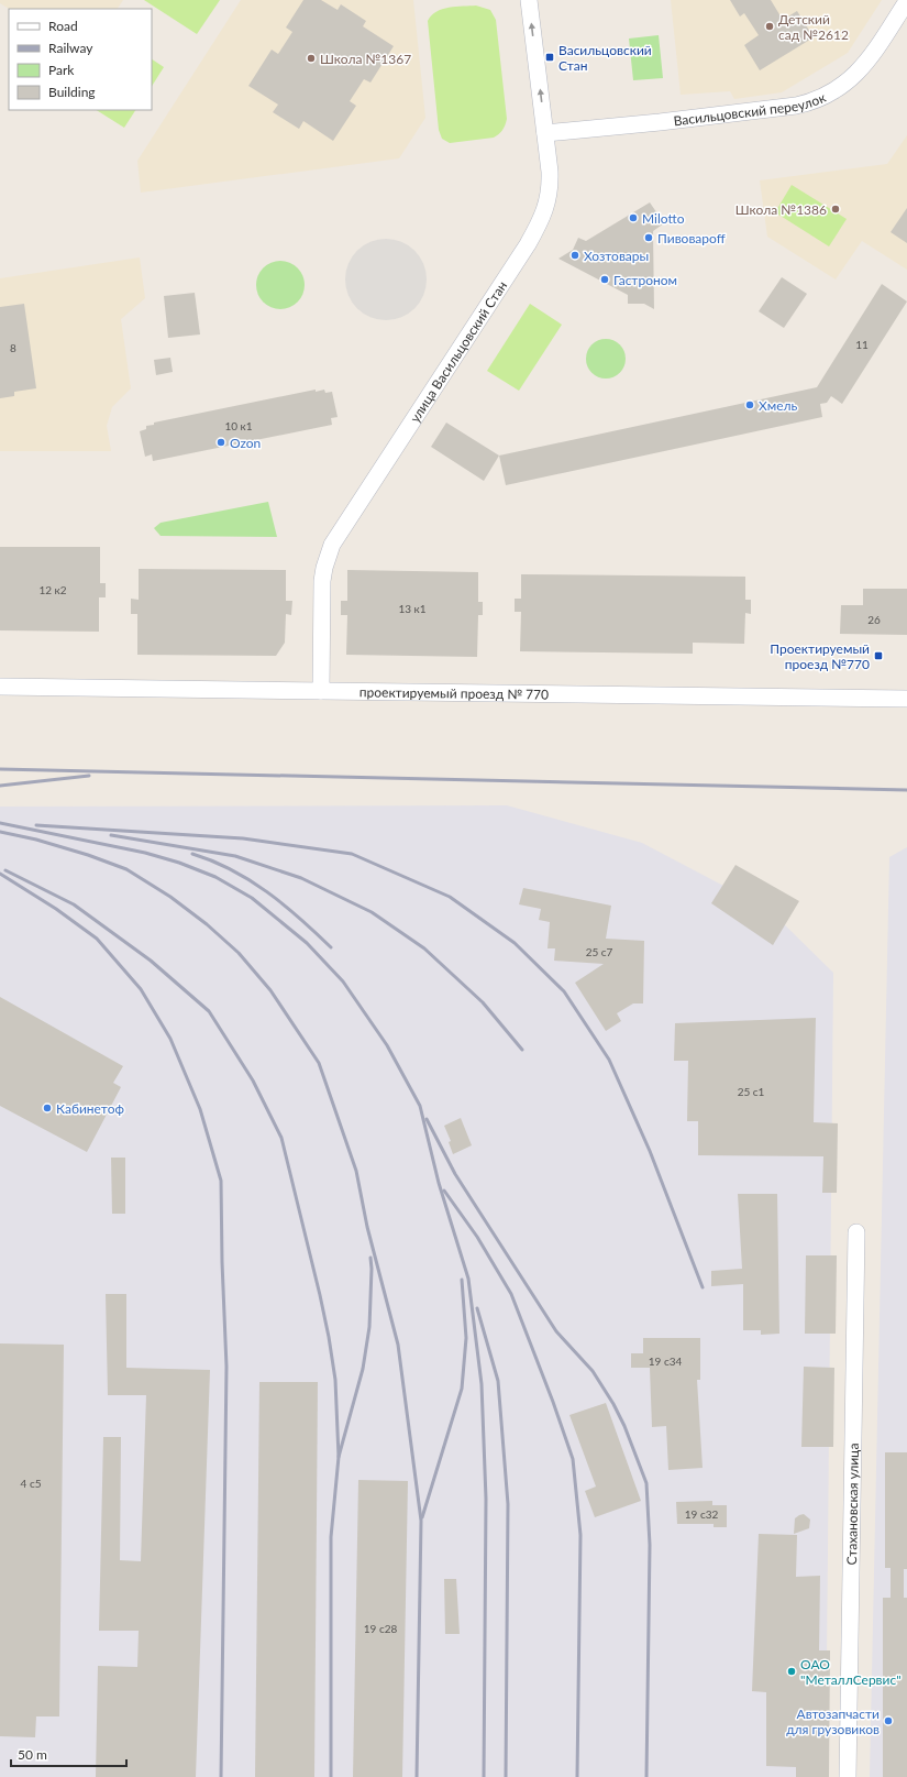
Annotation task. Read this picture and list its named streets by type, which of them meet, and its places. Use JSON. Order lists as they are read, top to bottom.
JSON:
{
  "streets": {
    "street": [
      "Васильцовский переулок",
      "улица Васильцовский Стан",
      "проектируемый проезд № 770",
      "Стахановская улица"
    ]
  },
  "crossings": [
    ["Васильцовский переулок", "улица Васильцовский Стан"],
    ["улица Васильцовский Стан", "проектируемый проезд № 770"]
  ],
  "places": {
    "other": [
      "Детский сад №2612",
      "Школа №1367",
      "Школа №1386",
      "Milotto",
      "Пивовароff",
      "Хозтовары",
      "Гастроном",
      "Хмель",
      "Ozon",
      "Кабинетоф",
      "ОАО \"МеталлСервис\"",
      "Автозапчасти для грузовиков"
    ],
    "transit": ["Васильцовский Стан", "Проектируемый проезд №770"]
  },
  "house_numbers": [
    "11",
    "8",
    "10 к1",
    "12 к2",
    "13 к1",
    "26",
    "25 с7",
    "25 с1",
    "19 с34",
    "4 с5",
    "19 с32",
    "19 с28"
  ],
  "legend": [
    "Road",
    "Railway",
    "Park",
    "Building"
  ],
  "scale_bar": "50 m"
}
